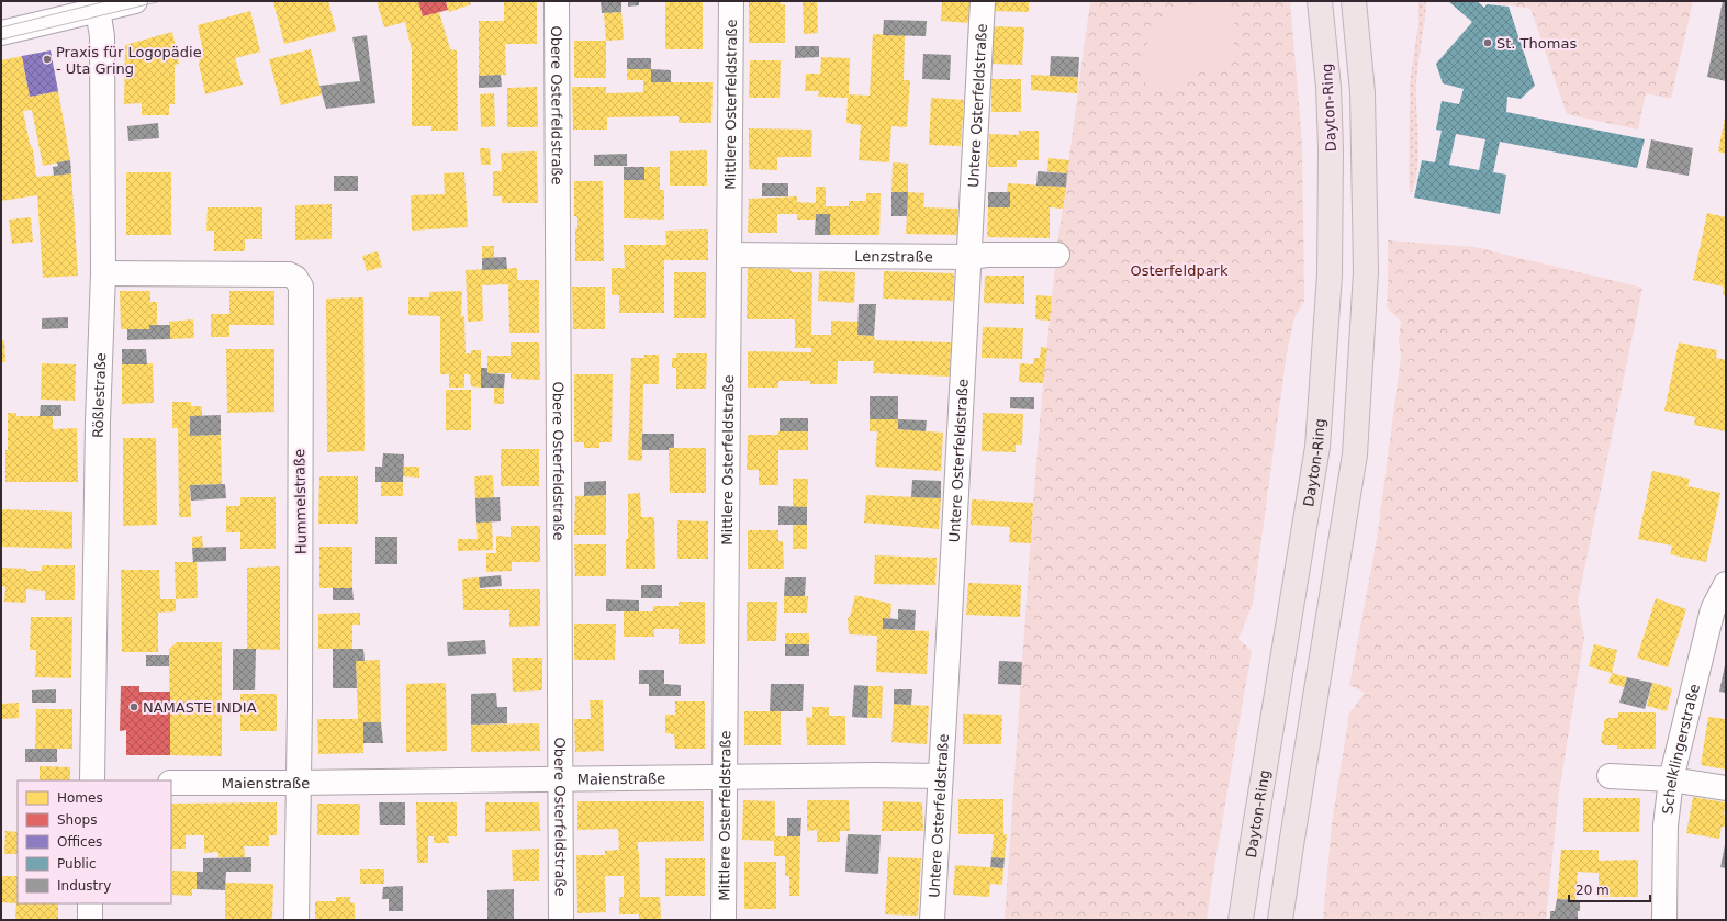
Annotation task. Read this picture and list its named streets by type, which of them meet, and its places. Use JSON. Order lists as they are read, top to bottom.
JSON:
{
  "streets": {
    "highway": ["Dayton-Ring"],
    "street": [
      "Obere Osterfeldstraße",
      "Mittlere Osterfeldstraße",
      "Untere Osterfeldstraße",
      "Lenzstraße",
      "Rößlestraße",
      "Hummelstraße",
      "Schelklingerstraße",
      "Maienstraße"
    ]
  },
  "crossings": [
    ["Obere Osterfeldstraße", "Maienstraße"],
    ["Mittlere Osterfeldstraße", "Lenzstraße"],
    ["Mittlere Osterfeldstraße", "Maienstraße"],
    ["Untere Osterfeldstraße", "Lenzstraße"],
    ["Untere Osterfeldstraße", "Maienstraße"],
    ["Rößlestraße", "Hummelstraße"],
    ["Hummelstraße", "Maienstraße"]
  ],
  "parks": ["Osterfeldpark"],
  "places": ["St. Thomas", "Praxis für Logopädie - Uta Gring", "NAMASTE INDIA"],
  "legend": [
    "Homes",
    "Shops",
    "Offices",
    "Public",
    "Industry"
  ],
  "scale_bar": "20 m"
}
